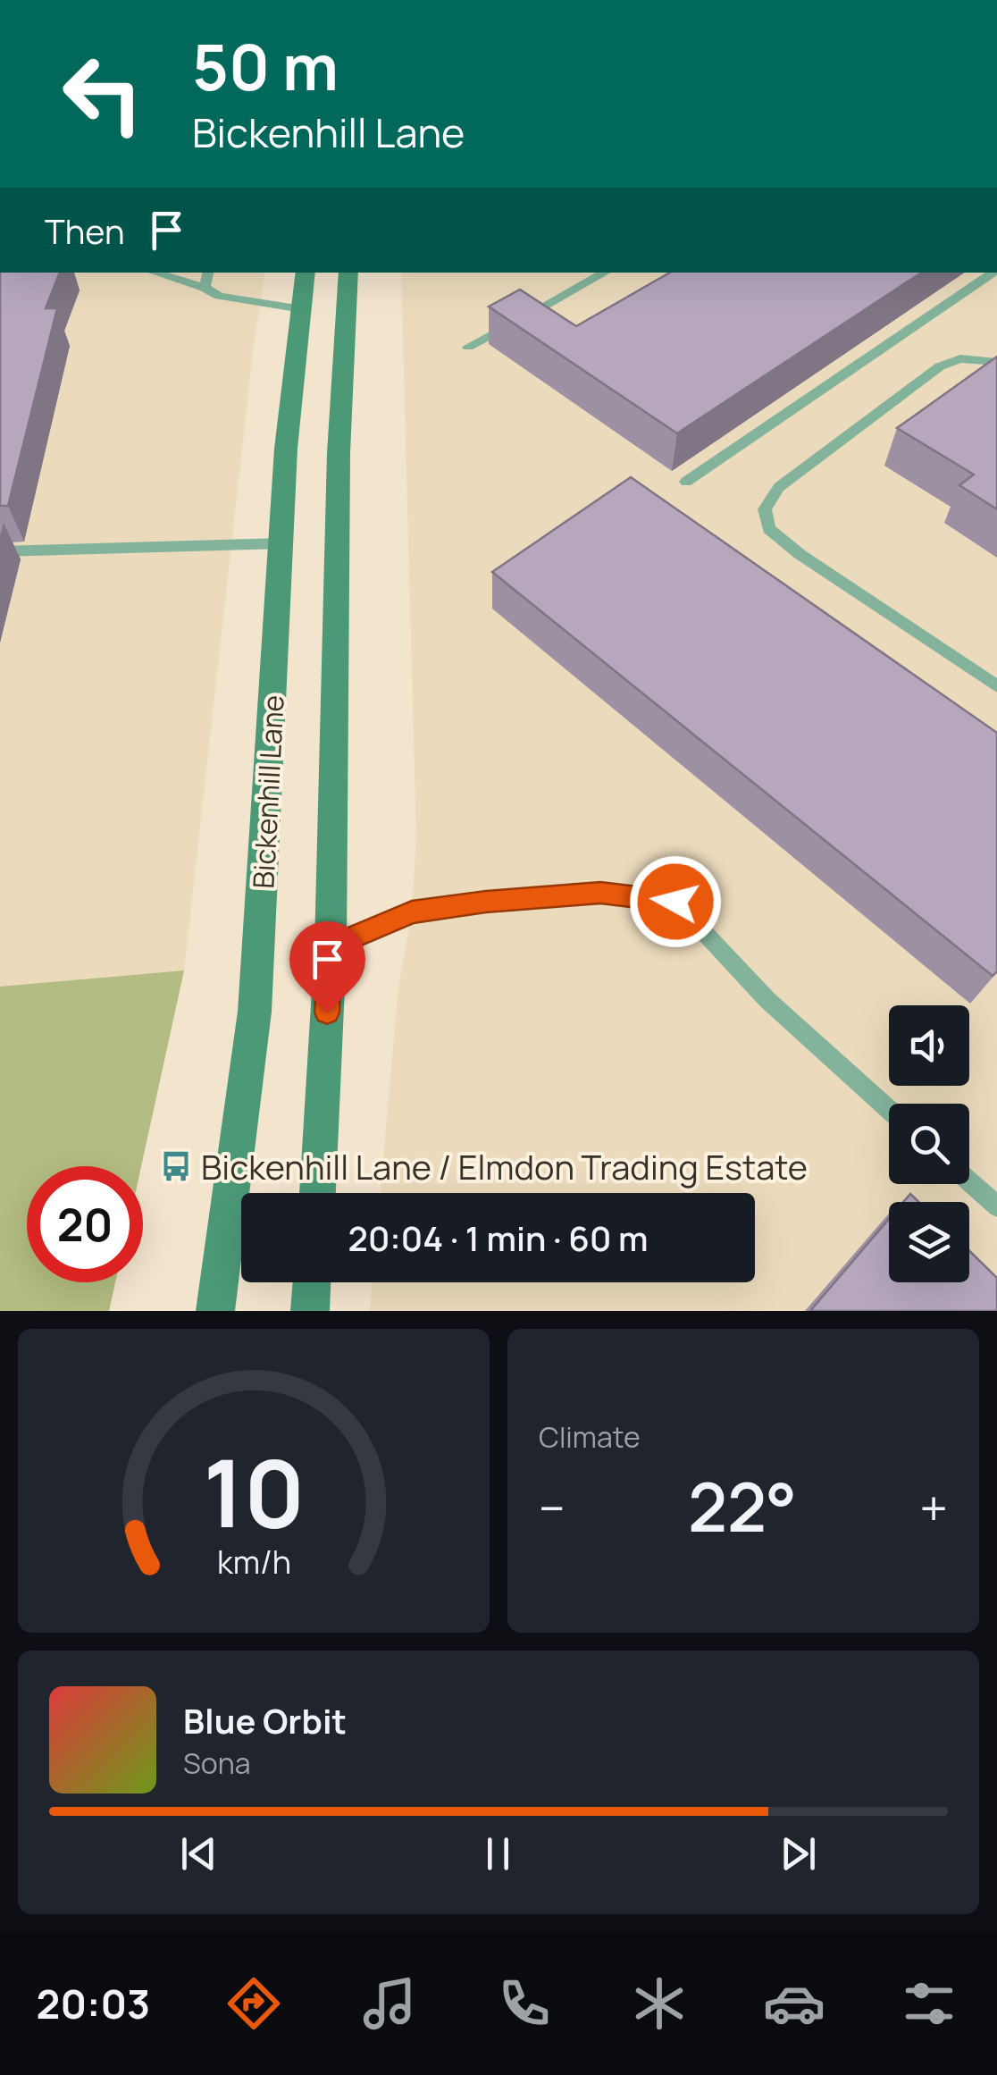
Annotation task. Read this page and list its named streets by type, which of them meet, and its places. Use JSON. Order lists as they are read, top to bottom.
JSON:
{
  "streets": {
    "main road": ["Bickenhill Lane"]
  },
  "places": {
    "bus stop": ["Bickenhill Lane / Elmdon Trading Estate"]
  },
  "page": {
    "turn": ["50 m", "Bickenhill Lane"],
    "then": "Then",
    "limit": "20",
    "trip": "20:04 · 1 min · 60 m",
    "tile": "Climate",
    "heat": ["−", "22°", "+"],
    "song": ["Blue Orbit", "Sona"],
    "tabs": "20:03",
    "gauge": ["10", "km/h"]
  }
}
